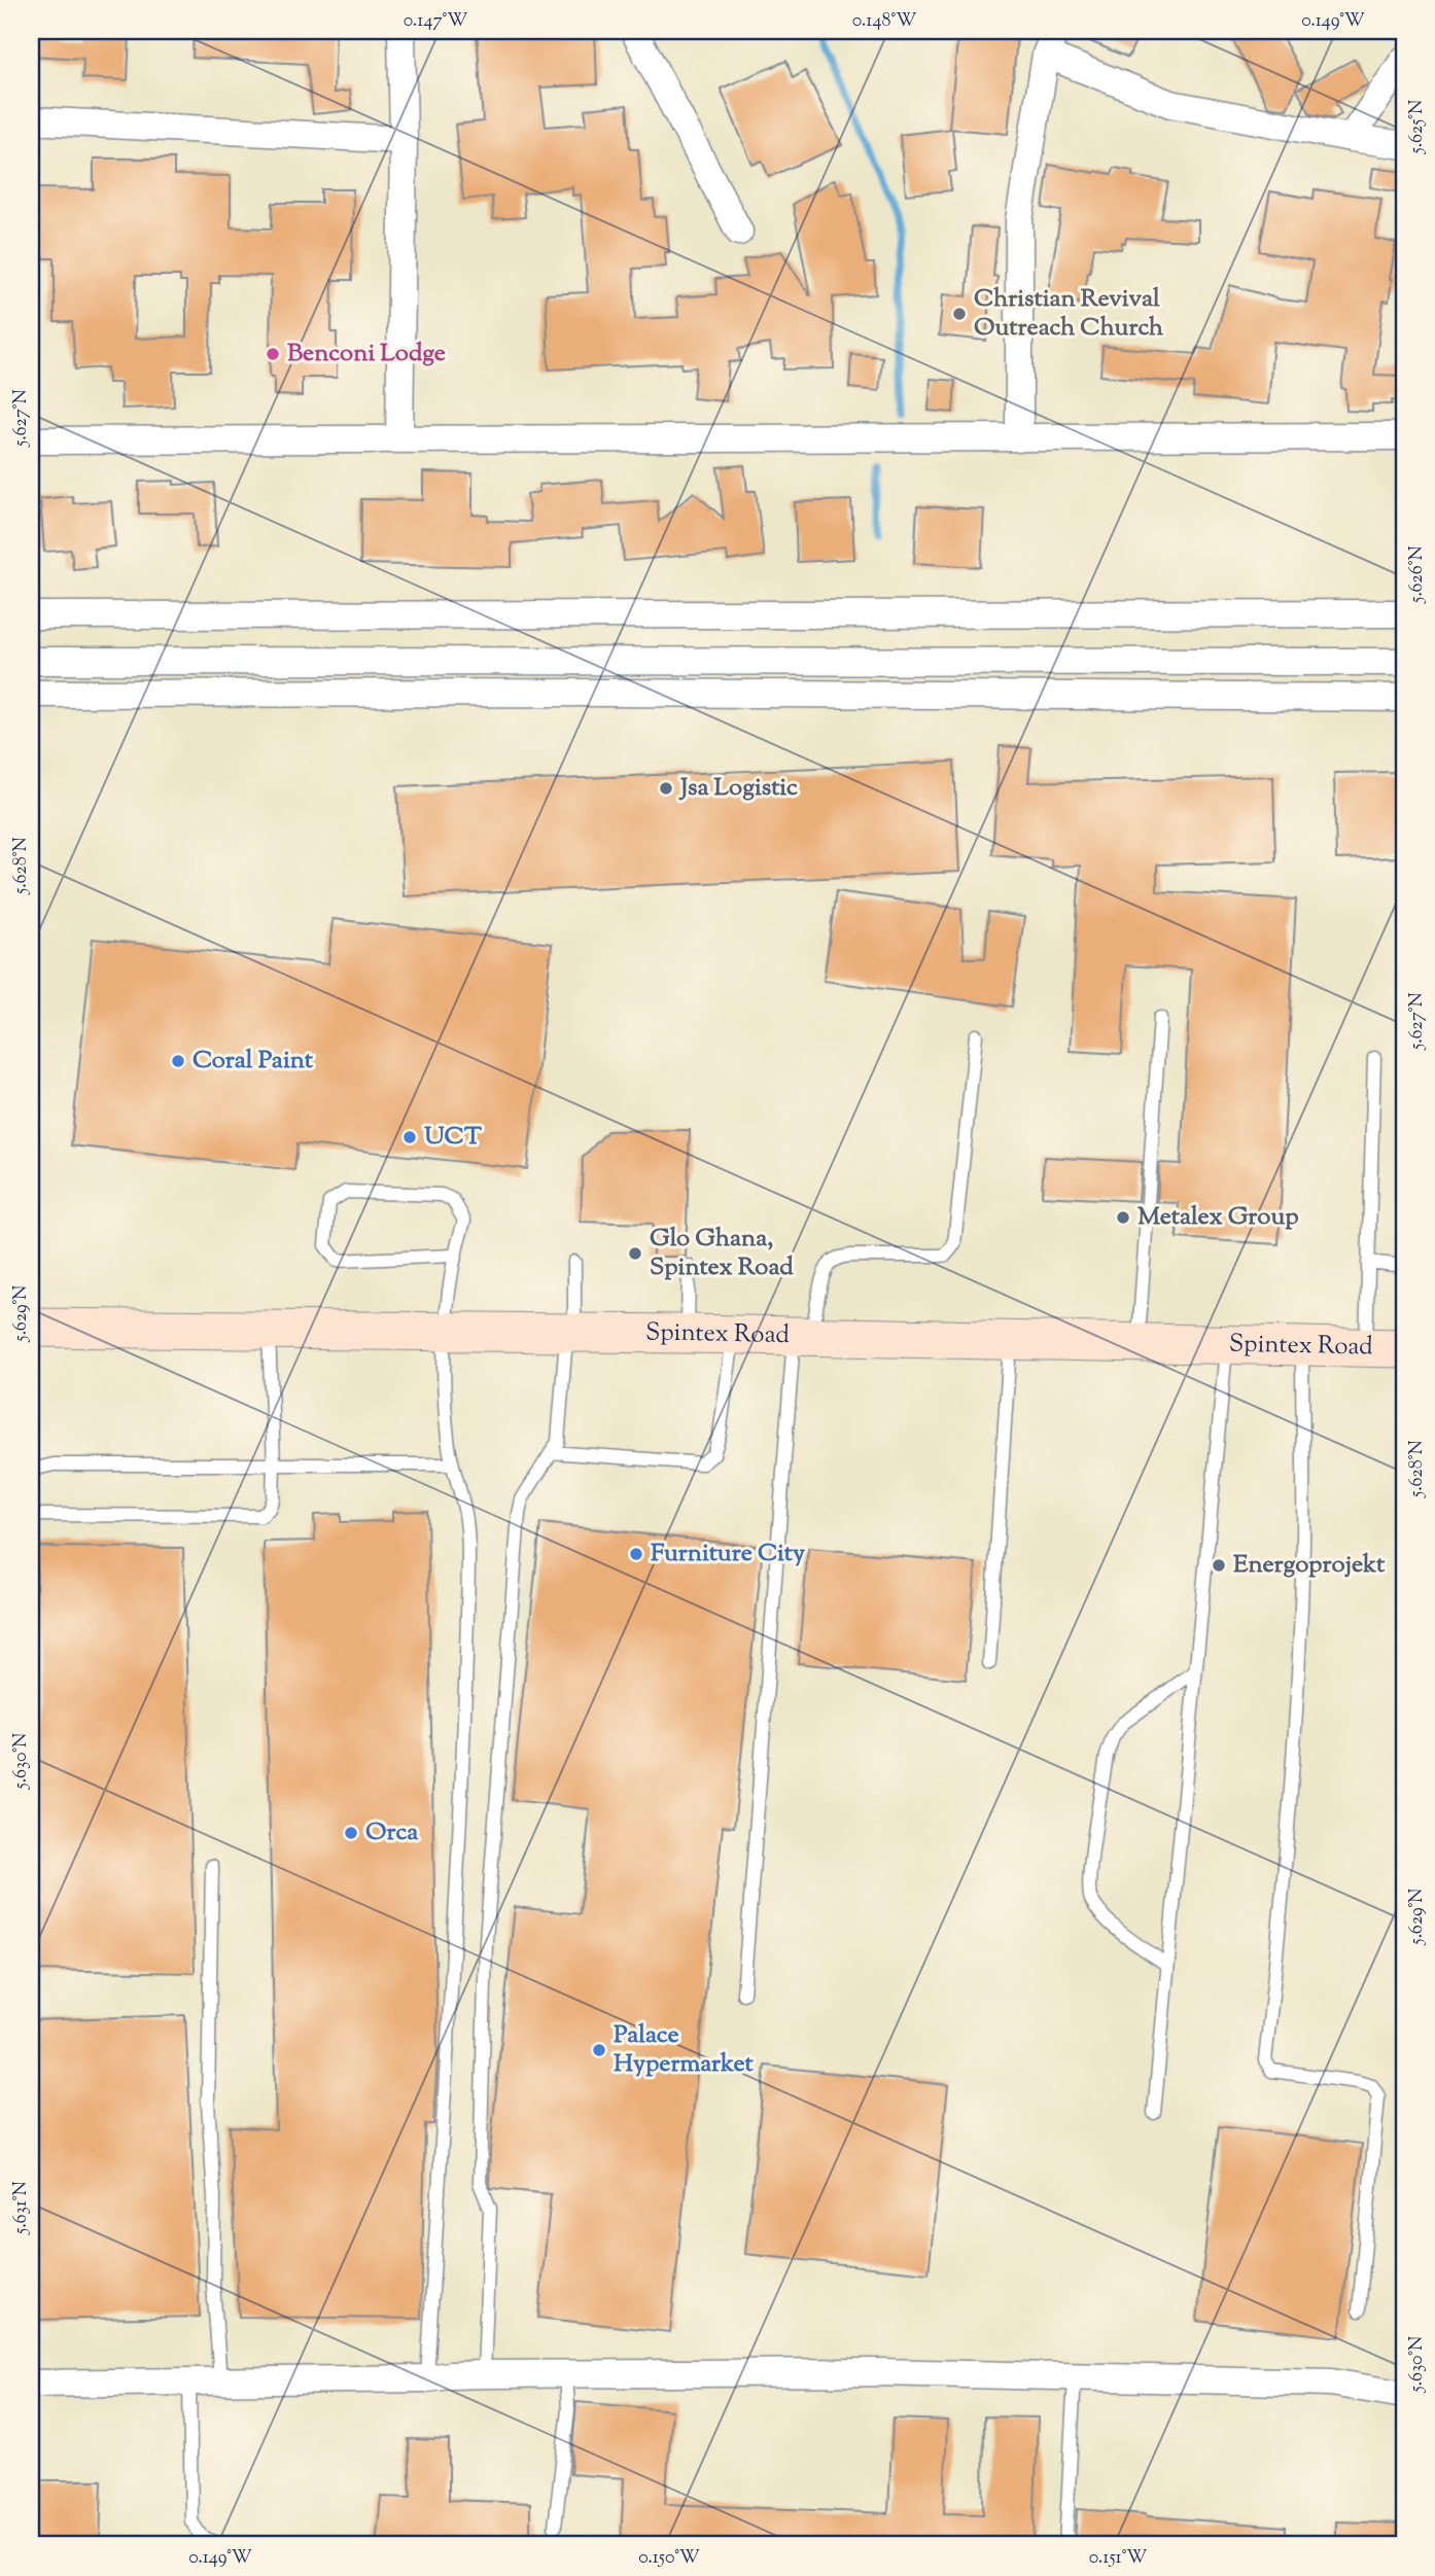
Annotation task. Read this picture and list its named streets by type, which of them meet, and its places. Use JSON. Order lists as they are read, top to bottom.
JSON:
{
  "streets": {
    "main road": ["Spintex Road"]
  },
  "places": [
    "Christian Revival Outreach Church",
    "Benconi Lodge",
    "Jsa Logistic",
    "Coral Paint",
    "UCT",
    "Metalex Group",
    "Glo Ghana, Spintex Road",
    "Furniture City",
    "Energoprojekt",
    "Orca",
    "Palace Hypermarket"
  ],
  "coordinates": [
    "0.147°W",
    "0.148°W",
    "0.149°W",
    "5.625°N",
    "5.627°N",
    "5.626°N",
    "5.628°N",
    "5.629°N",
    "5.630°N",
    "5.631°N",
    "0.150°W",
    "0.151°W"
  ]
}
